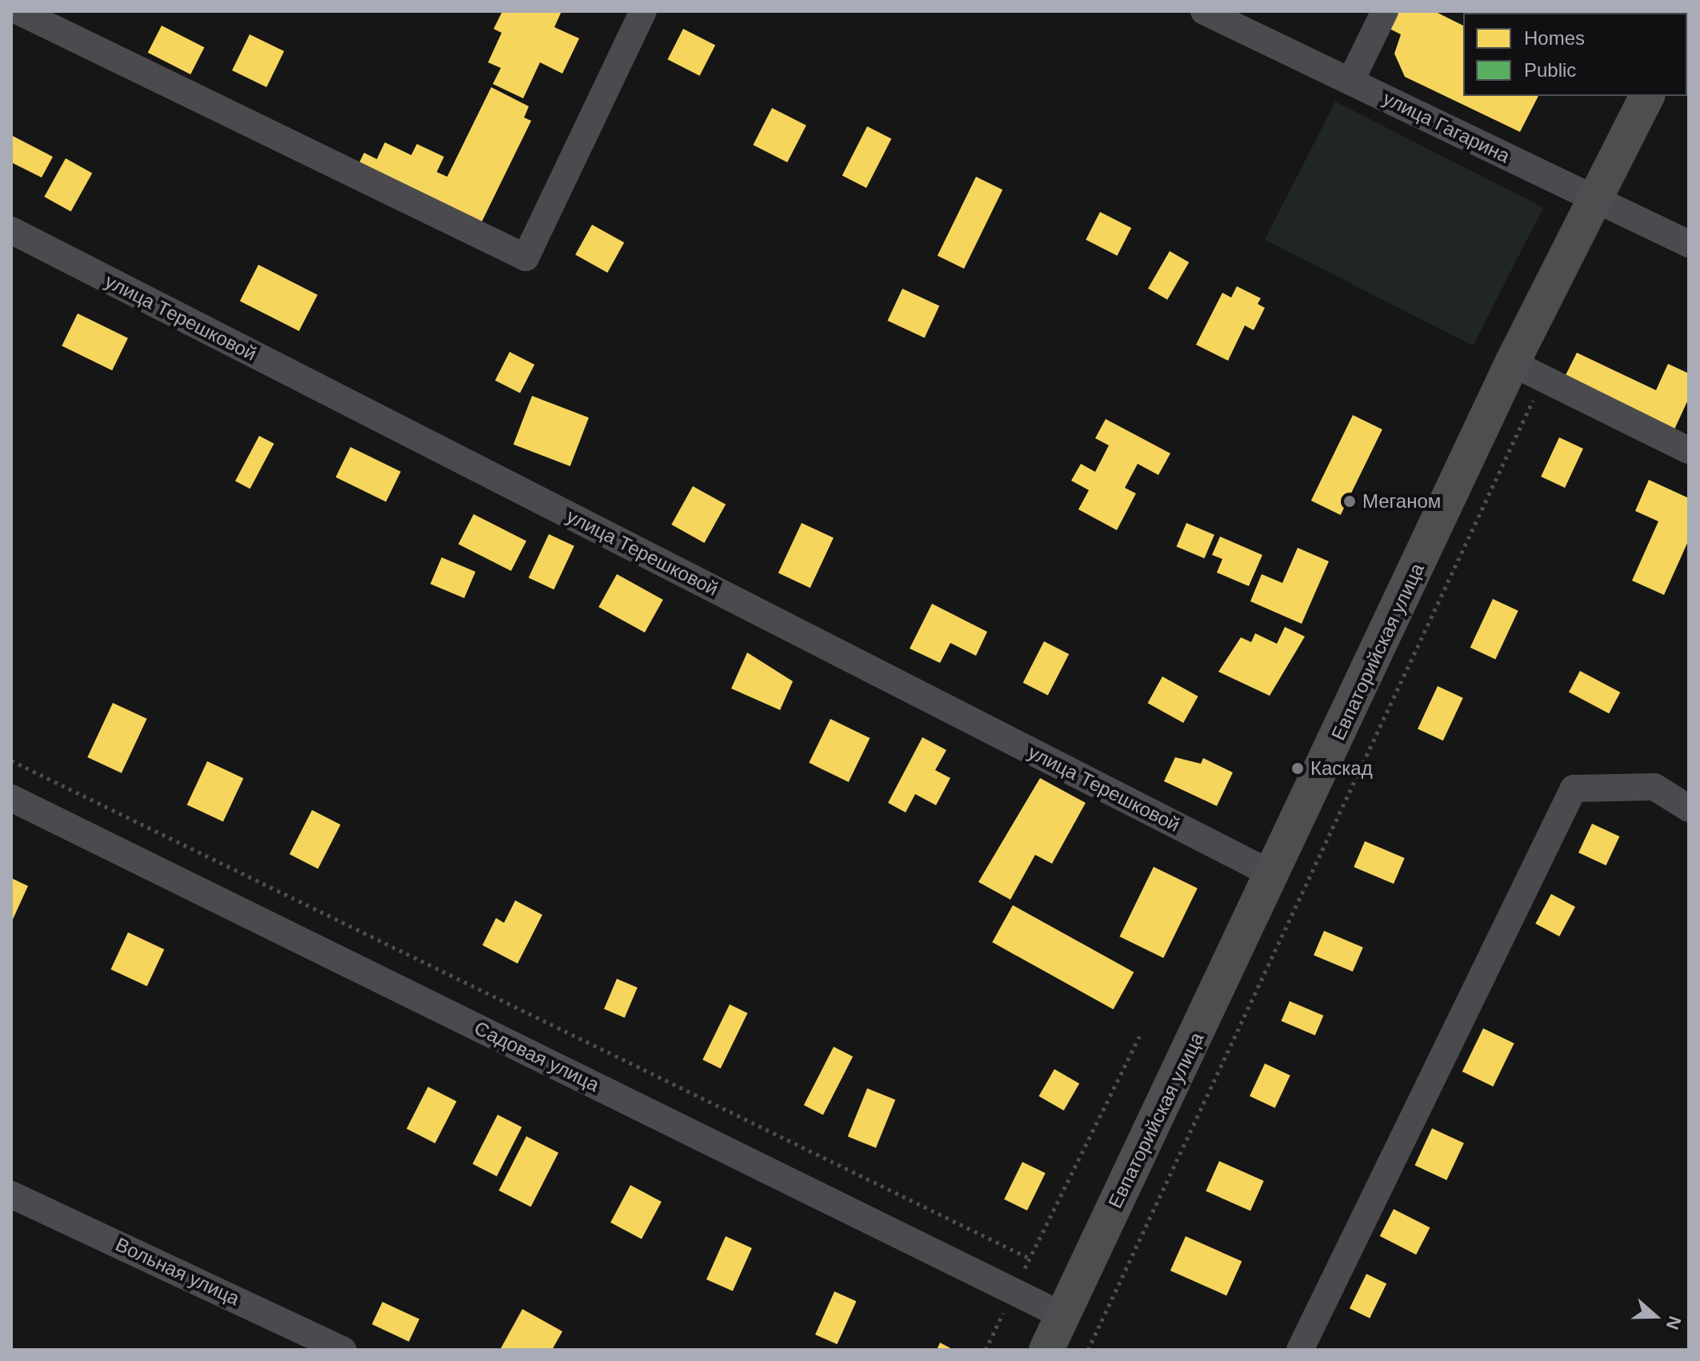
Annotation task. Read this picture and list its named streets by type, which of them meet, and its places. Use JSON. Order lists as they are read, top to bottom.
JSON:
{
  "streets": {
    "main road": ["Евпаторийская улица"],
    "street": [
      "улица Гагарина",
      "улица Терешковой",
      "Садовая улица",
      "Вольная улица"
    ]
  },
  "crossings": [
    ["улица Гагарина", "Евпаторийская улица"],
    ["улица Терешковой", "Евпаторийская улица"],
    ["Евпаторийская улица", "Садовая улица"]
  ],
  "places": ["Меганом", "Каскад"],
  "legend": ["Homes", "Public"],
  "north": "right"
}
